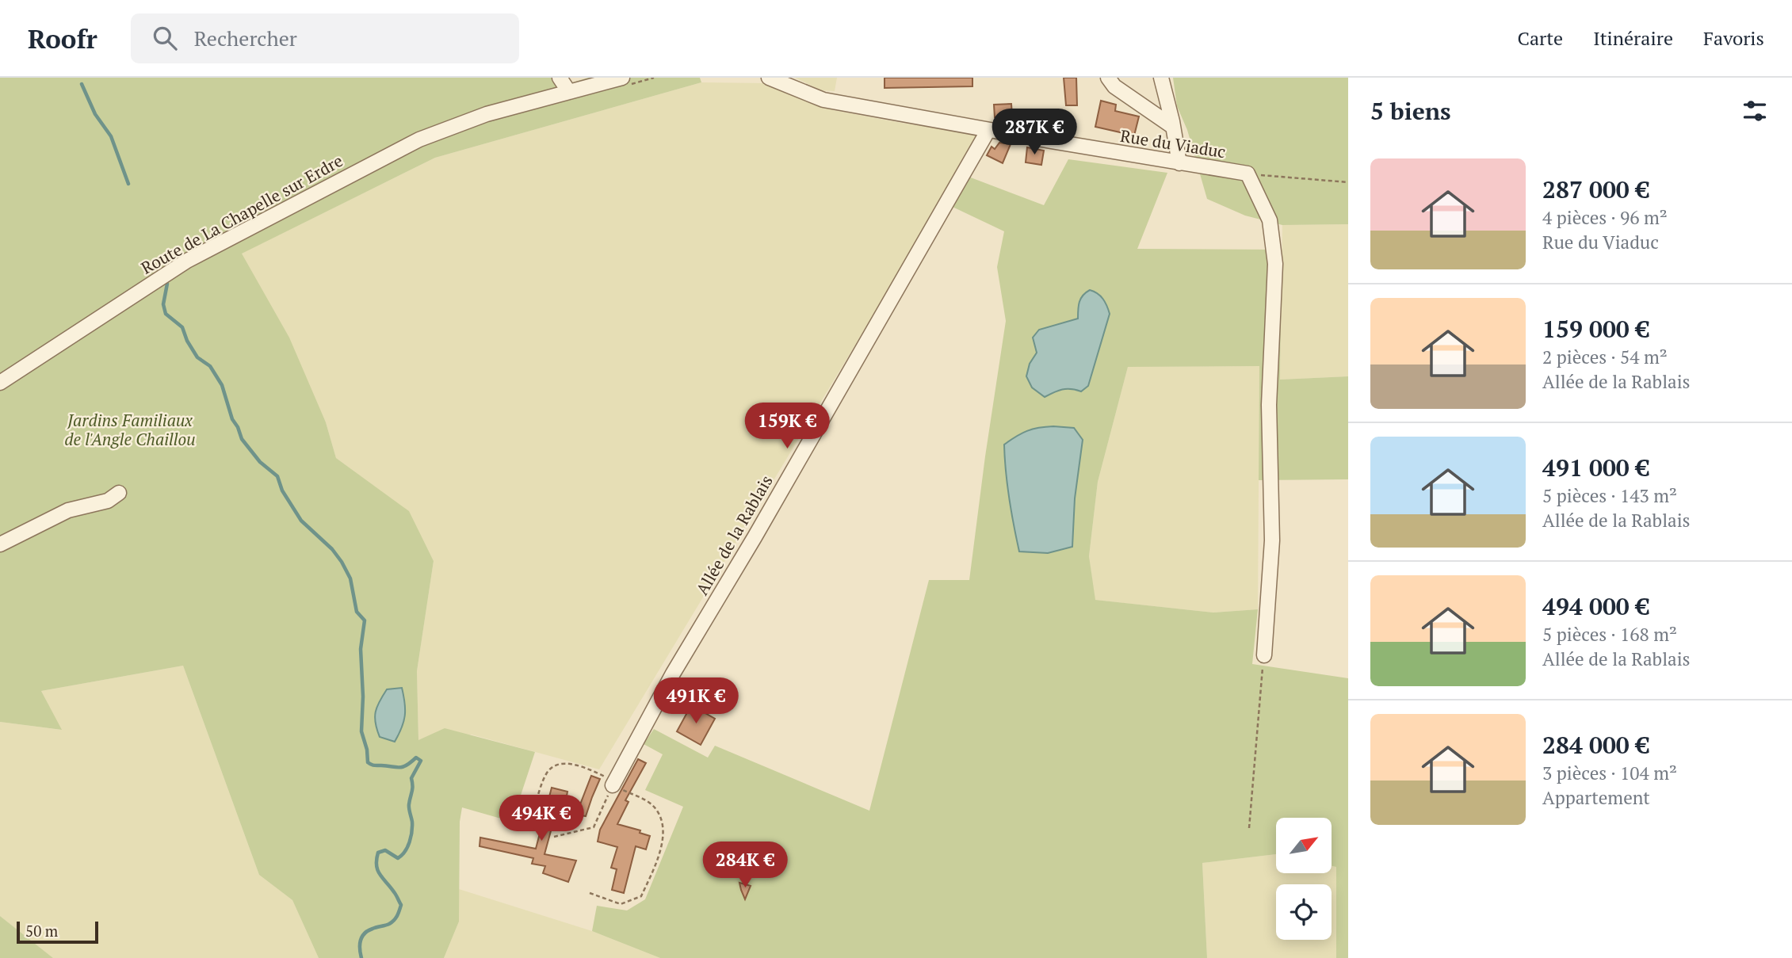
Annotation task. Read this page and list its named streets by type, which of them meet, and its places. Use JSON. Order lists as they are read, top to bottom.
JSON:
{
  "streets": {
    "street": ["Rue du Viaduc", "Route de La Chapelle sur Erdre", "Allée de la Rablais"]
  },
  "crossings": [
    ["Rue du Viaduc", "Allée de la Rablais"]
  ],
  "parks": ["Jardins Familiaux de l'Angle Chaillou"],
  "scale_bar": "50 m",
  "north": "top right",
  "page": {
    "header": "Roofr",
    "search": "Rechercher",
    "nav": ["Carte", "Itinéraire", "Favoris"],
    "heading": "5 biens",
    "price": [
      "287K €",
      "159K €",
      "491K €",
      "494K €",
      "284K €"
    ],
    "list": [
      {
        "name": "287 000 €",
        "note": "4 pièces · 96 m² · Rue du Viaduc"
      },
      {
        "name": "159 000 €",
        "note": "2 pièces · 54 m² · Allée de la Rablais"
      },
      {
        "name": "491 000 €",
        "note": "5 pièces · 143 m² · Allée de la Rablais"
      },
      {
        "name": "494 000 €",
        "note": "5 pièces · 168 m² · Allée de la Rablais"
      },
      {
        "name": "284 000 €",
        "note": "3 pièces · 104 m² · Appartement"
      }
    ],
    "scale": "50 m"
  }
}
